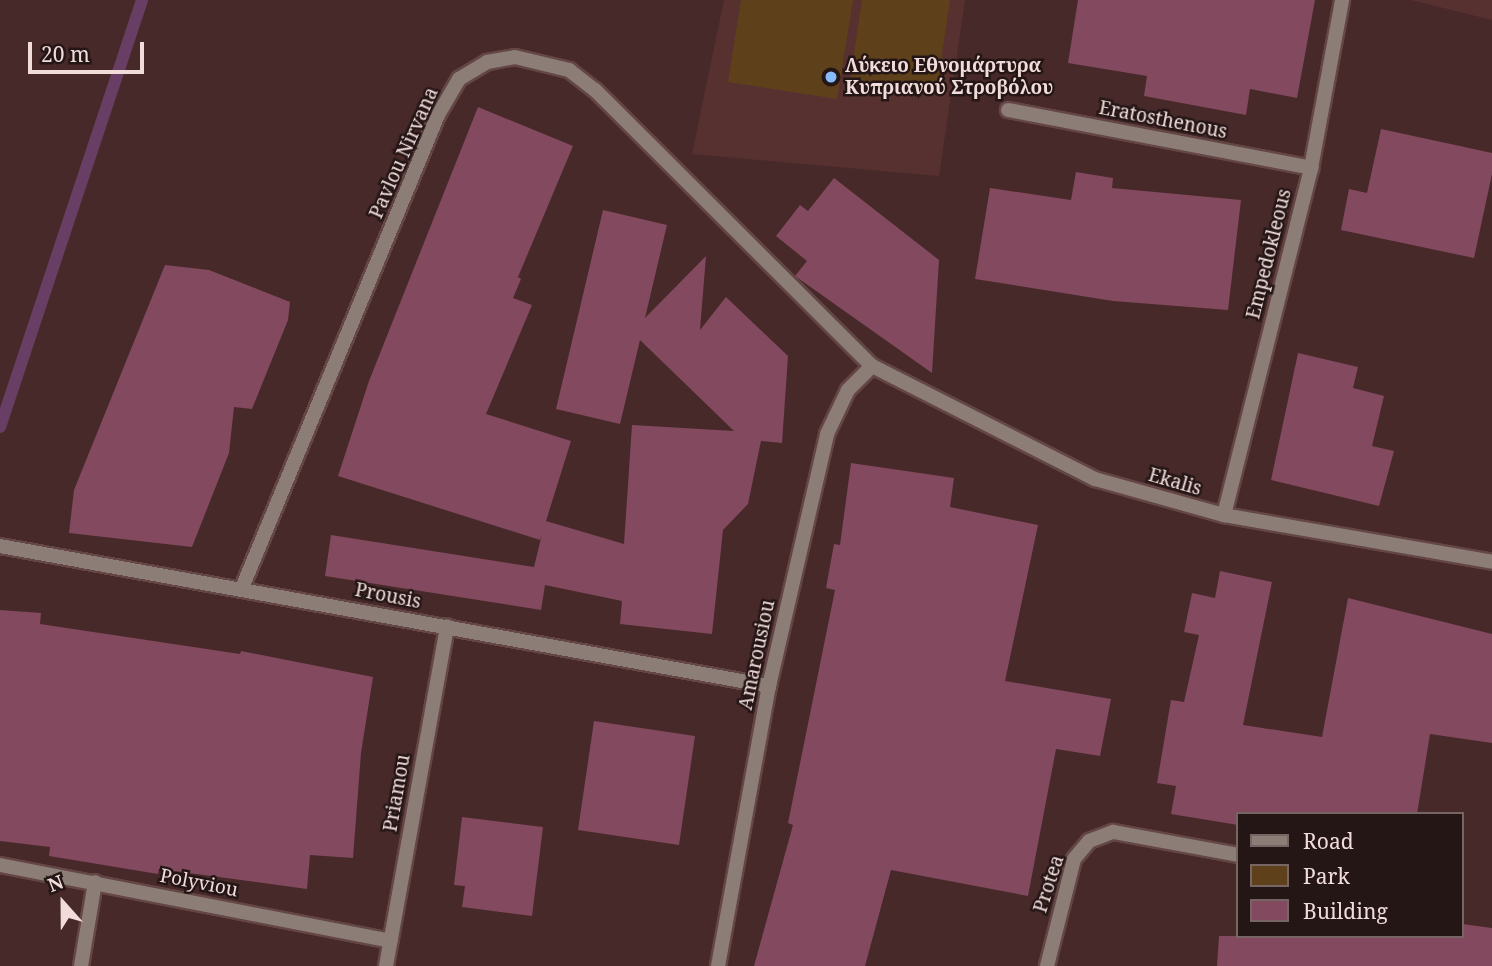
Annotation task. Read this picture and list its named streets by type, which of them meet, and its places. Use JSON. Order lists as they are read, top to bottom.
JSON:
{
  "streets": {
    "street": [
      "Eratosthenous",
      "Pavlou Nirvana",
      "Empedokleous",
      "Ekalis",
      "Prousis",
      "Amarousiou",
      "Priamou",
      "Polyviou",
      "Protea"
    ]
  },
  "crossings": [
    ["Eratosthenous", "Empedokleous"],
    ["Pavlou Nirvana", "Ekalis"],
    ["Pavlou Nirvana", "Prousis"],
    ["Pavlou Nirvana", "Amarousiou"],
    ["Empedokleous", "Ekalis"],
    ["Ekalis", "Amarousiou"],
    ["Prousis", "Amarousiou"],
    ["Prousis", "Priamou"],
    ["Priamou", "Polyviou"]
  ],
  "places": ["Λύκειο Εθνομάρτυρα Κυπριανού Στροβόλου"],
  "legend": ["Road", "Park", "Building"],
  "scale_bar": "20 m",
  "north": "top"
}
